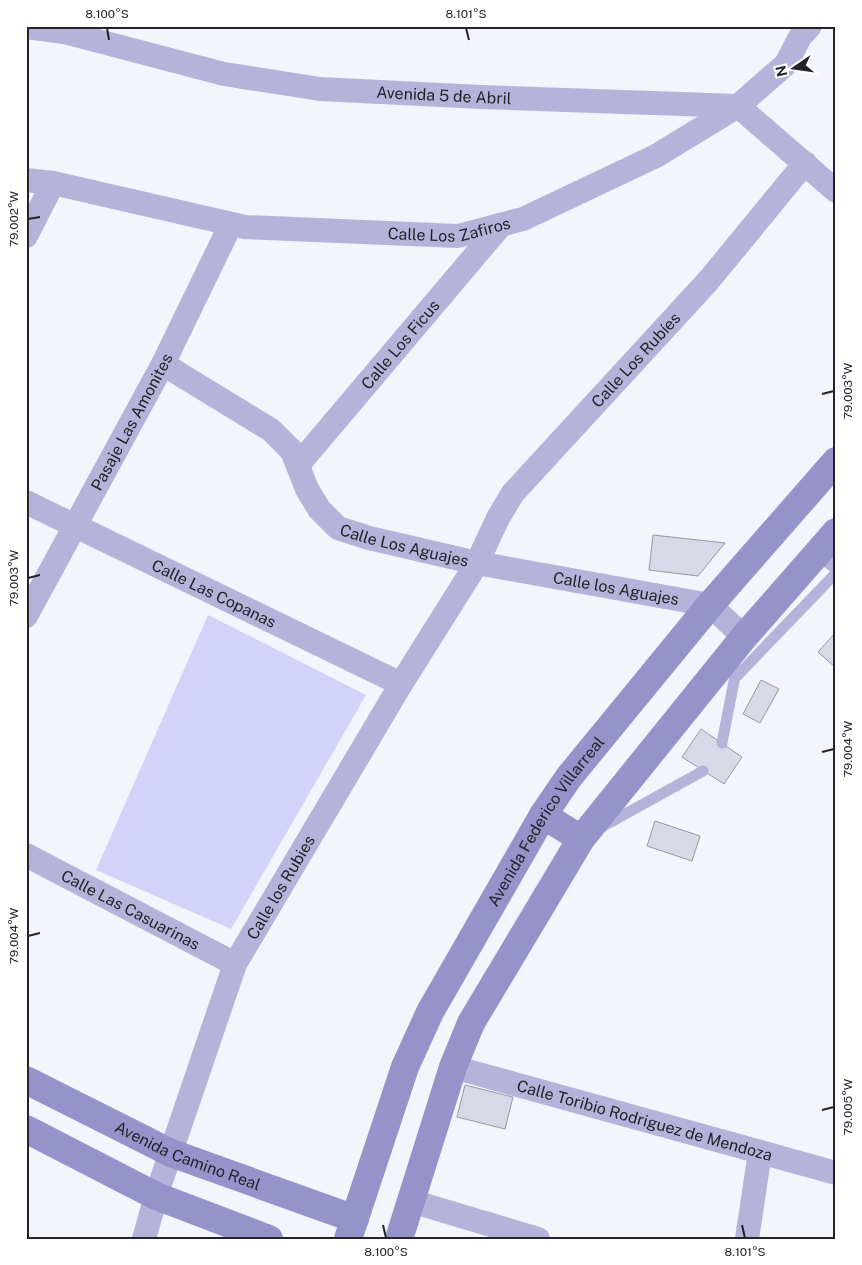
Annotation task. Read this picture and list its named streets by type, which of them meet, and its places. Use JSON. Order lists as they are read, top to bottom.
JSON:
{
  "streets": {
    "main road": ["Avenida Federico Villarreal", "Avenida Camino Real"],
    "street": [
      "Avenida 5 de Abril",
      "Calle Los Zafiros",
      "Calle Los Ficus",
      "Calle Los Rubíes",
      "Pasaje Las Amonites",
      "Calle Los Aguajes",
      "Calle los Aguajes",
      "Calle Las Copanas",
      "Calle los Rubies",
      "Calle Las Casuarinas",
      "Calle Toribio Rodriguez de Mendoza"
    ]
  },
  "crossings": [
    ["Avenida 5 de Abril", "Calle Los Zafiros"],
    ["Calle Los Zafiros", "Calle Los Ficus"],
    ["Calle Los Zafiros", "Pasaje Las Amonites"],
    ["Calle Los Ficus", "Calle Los Aguajes"],
    ["Calle Los Rubíes", "Calle Los Aguajes"],
    ["Calle Los Rubíes", "Calle los Aguajes"],
    ["Calle Los Rubíes", "Calle los Rubies"],
    ["Pasaje Las Amonites", "Calle Los Aguajes"],
    ["Pasaje Las Amonites", "Calle Las Copanas"],
    ["Calle Los Aguajes", "Calle los Aguajes"],
    ["Calle Los Aguajes", "Calle los Rubies"],
    ["Calle los Aguajes", "Avenida Federico Villarreal"],
    ["Calle los Aguajes", "Calle los Rubies"],
    ["Calle Las Copanas", "Calle los Rubies"],
    ["Avenida Federico Villarreal", "Avenida Camino Real"],
    ["Calle los Rubies", "Calle Las Casuarinas"],
    ["Calle los Rubies", "Avenida Camino Real"]
  ],
  "north": "left",
  "coordinates": [
    "8.100°S",
    "8.101°S",
    "79.002°W",
    "79.003°W",
    "79.004°W",
    "79.005°W"
  ]
}
